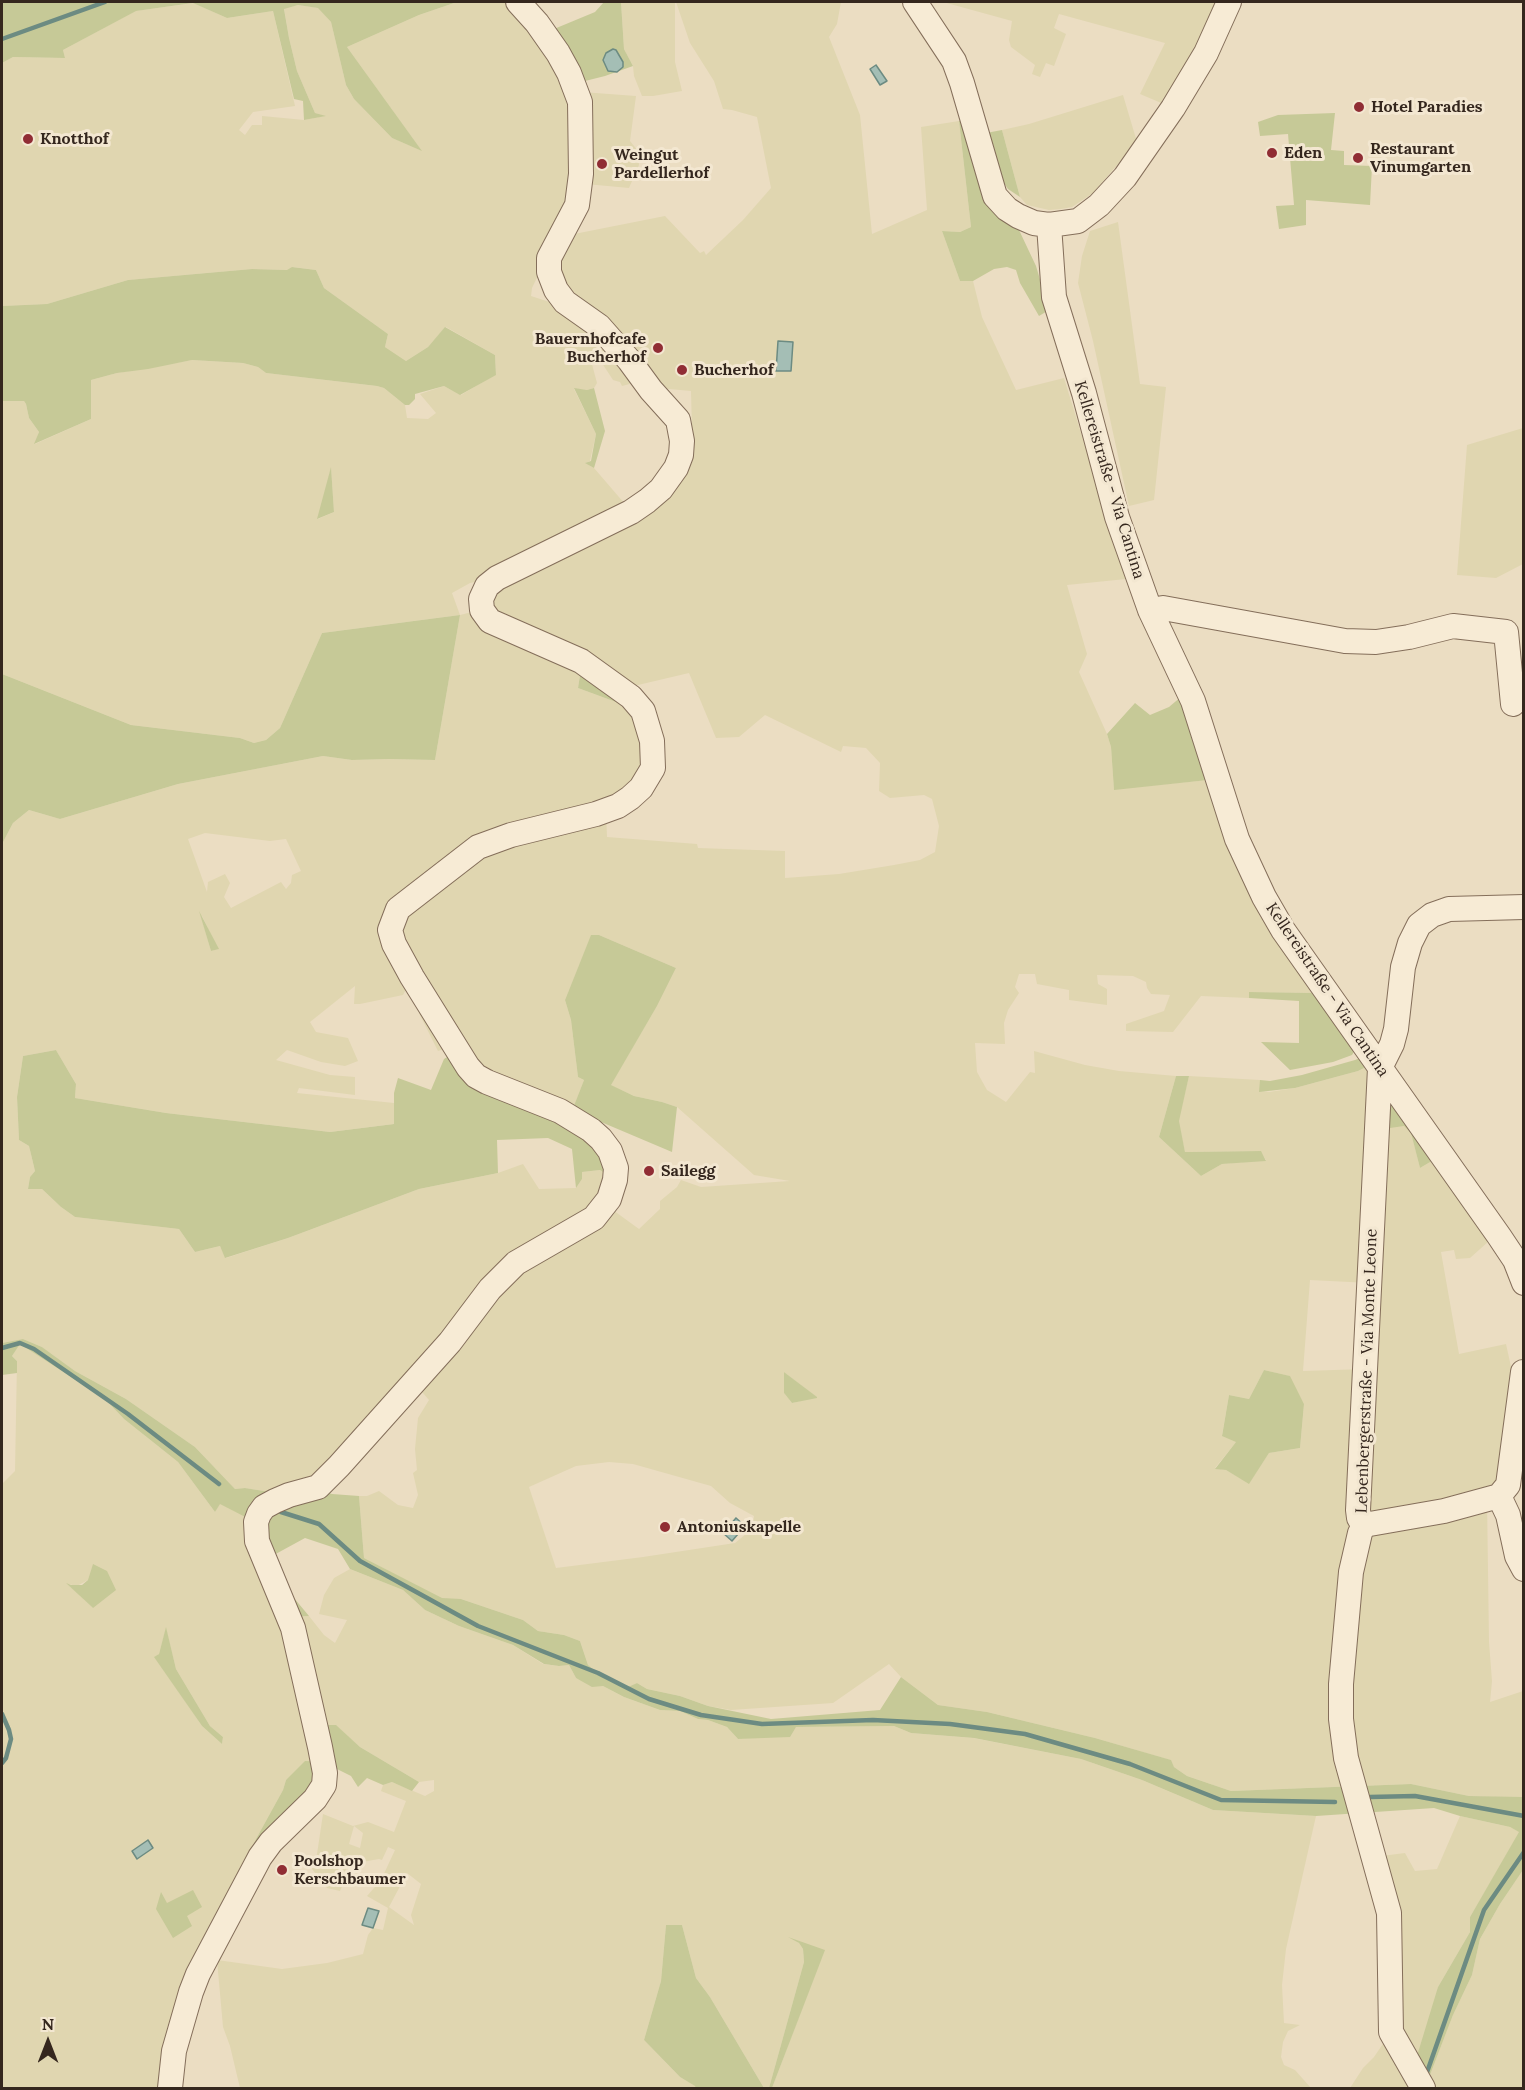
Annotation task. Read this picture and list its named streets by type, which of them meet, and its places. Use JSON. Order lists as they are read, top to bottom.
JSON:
{
  "streets": {
    "street": ["Kellereistraße - Via Cantina", "Lebenbergerstraße - Via Monte Leone"]
  },
  "crossings": [
    ["Kellereistraße - Via Cantina", "Lebenbergerstraße - Via Monte Leone"]
  ],
  "places": [
    "Hotel Paradies",
    "Knotthof",
    "Eden",
    "Restaurant Vinumgarten",
    "Weingut Pardellerhof",
    "Bauernhofcafe Bucherhof",
    "Bucherhof",
    "Sailegg",
    "Antoniuskapelle",
    "Poolshop Kerschbaumer"
  ],
  "north": "top"
}
